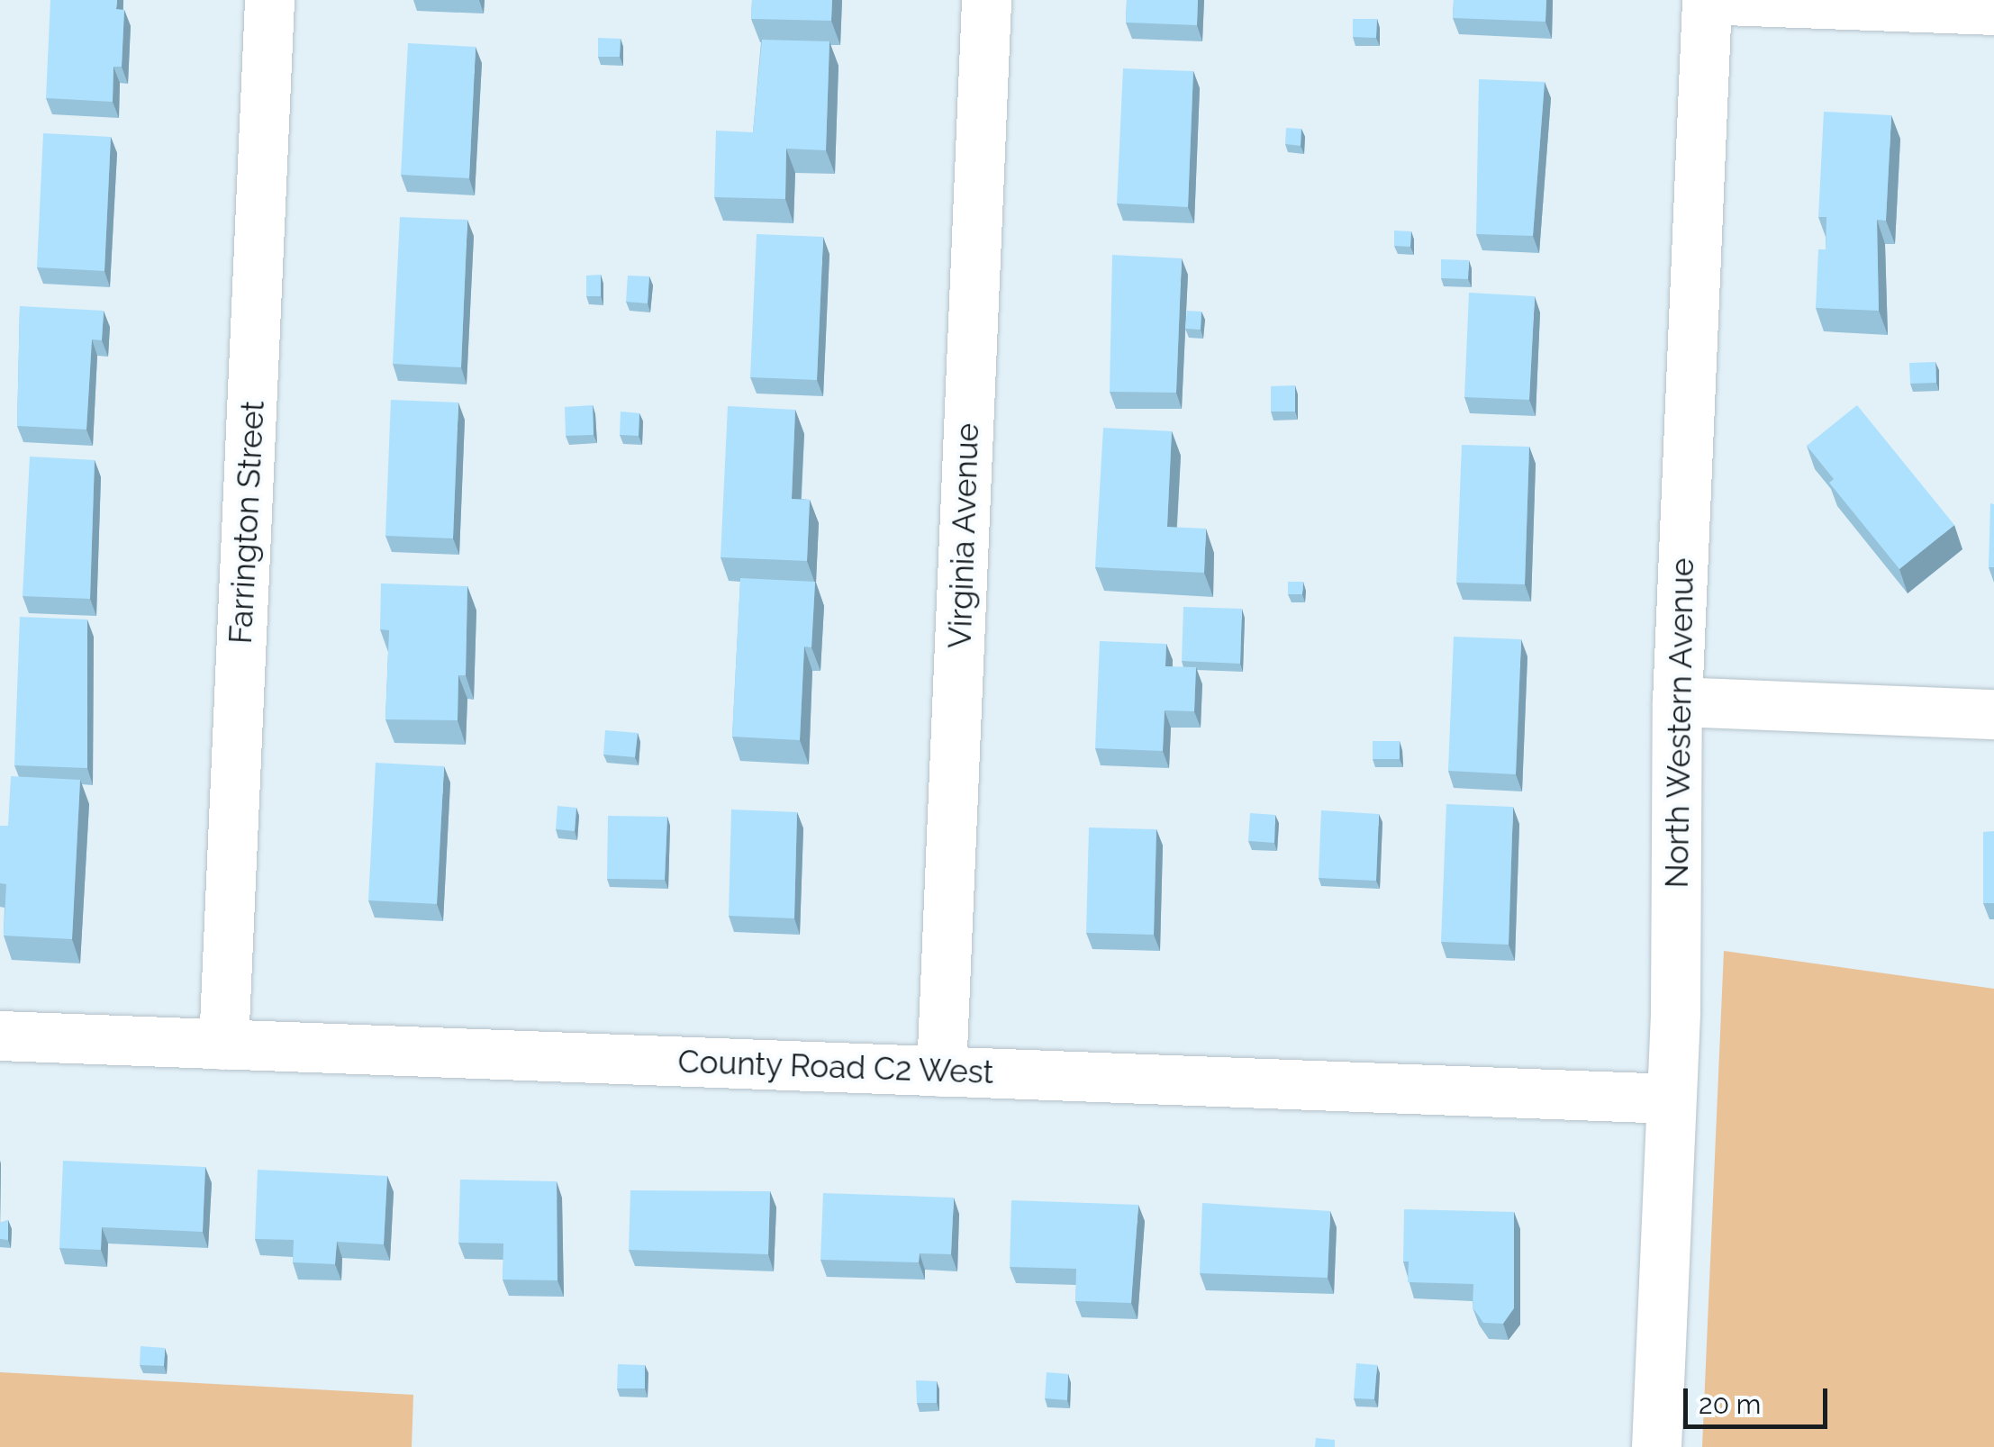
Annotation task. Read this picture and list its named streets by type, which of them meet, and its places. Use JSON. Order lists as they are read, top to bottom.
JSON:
{
  "streets": {
    "street": [
      "Farrington Street",
      "Virginia Avenue",
      "North Western Avenue",
      "County Road C2 West"
    ]
  },
  "crossings": [
    ["Farrington Street", "County Road C2 West"],
    ["Virginia Avenue", "County Road C2 West"],
    ["North Western Avenue", "County Road C2 West"]
  ],
  "scale_bar": "20 m"
}
